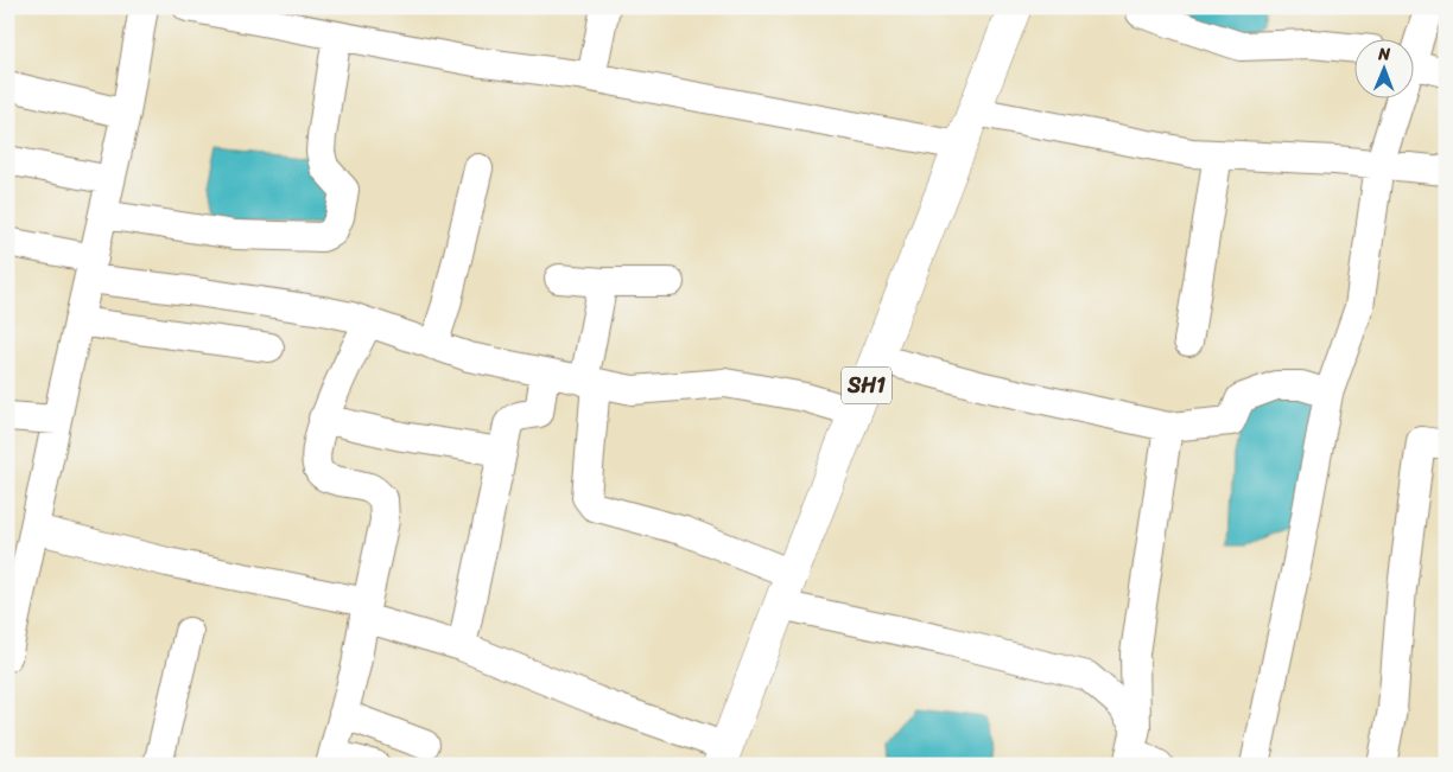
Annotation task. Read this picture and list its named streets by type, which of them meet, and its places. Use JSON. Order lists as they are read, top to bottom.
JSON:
{
  "streets": {
    "main road": ["SH1"]
  },
  "north": "top"
}
